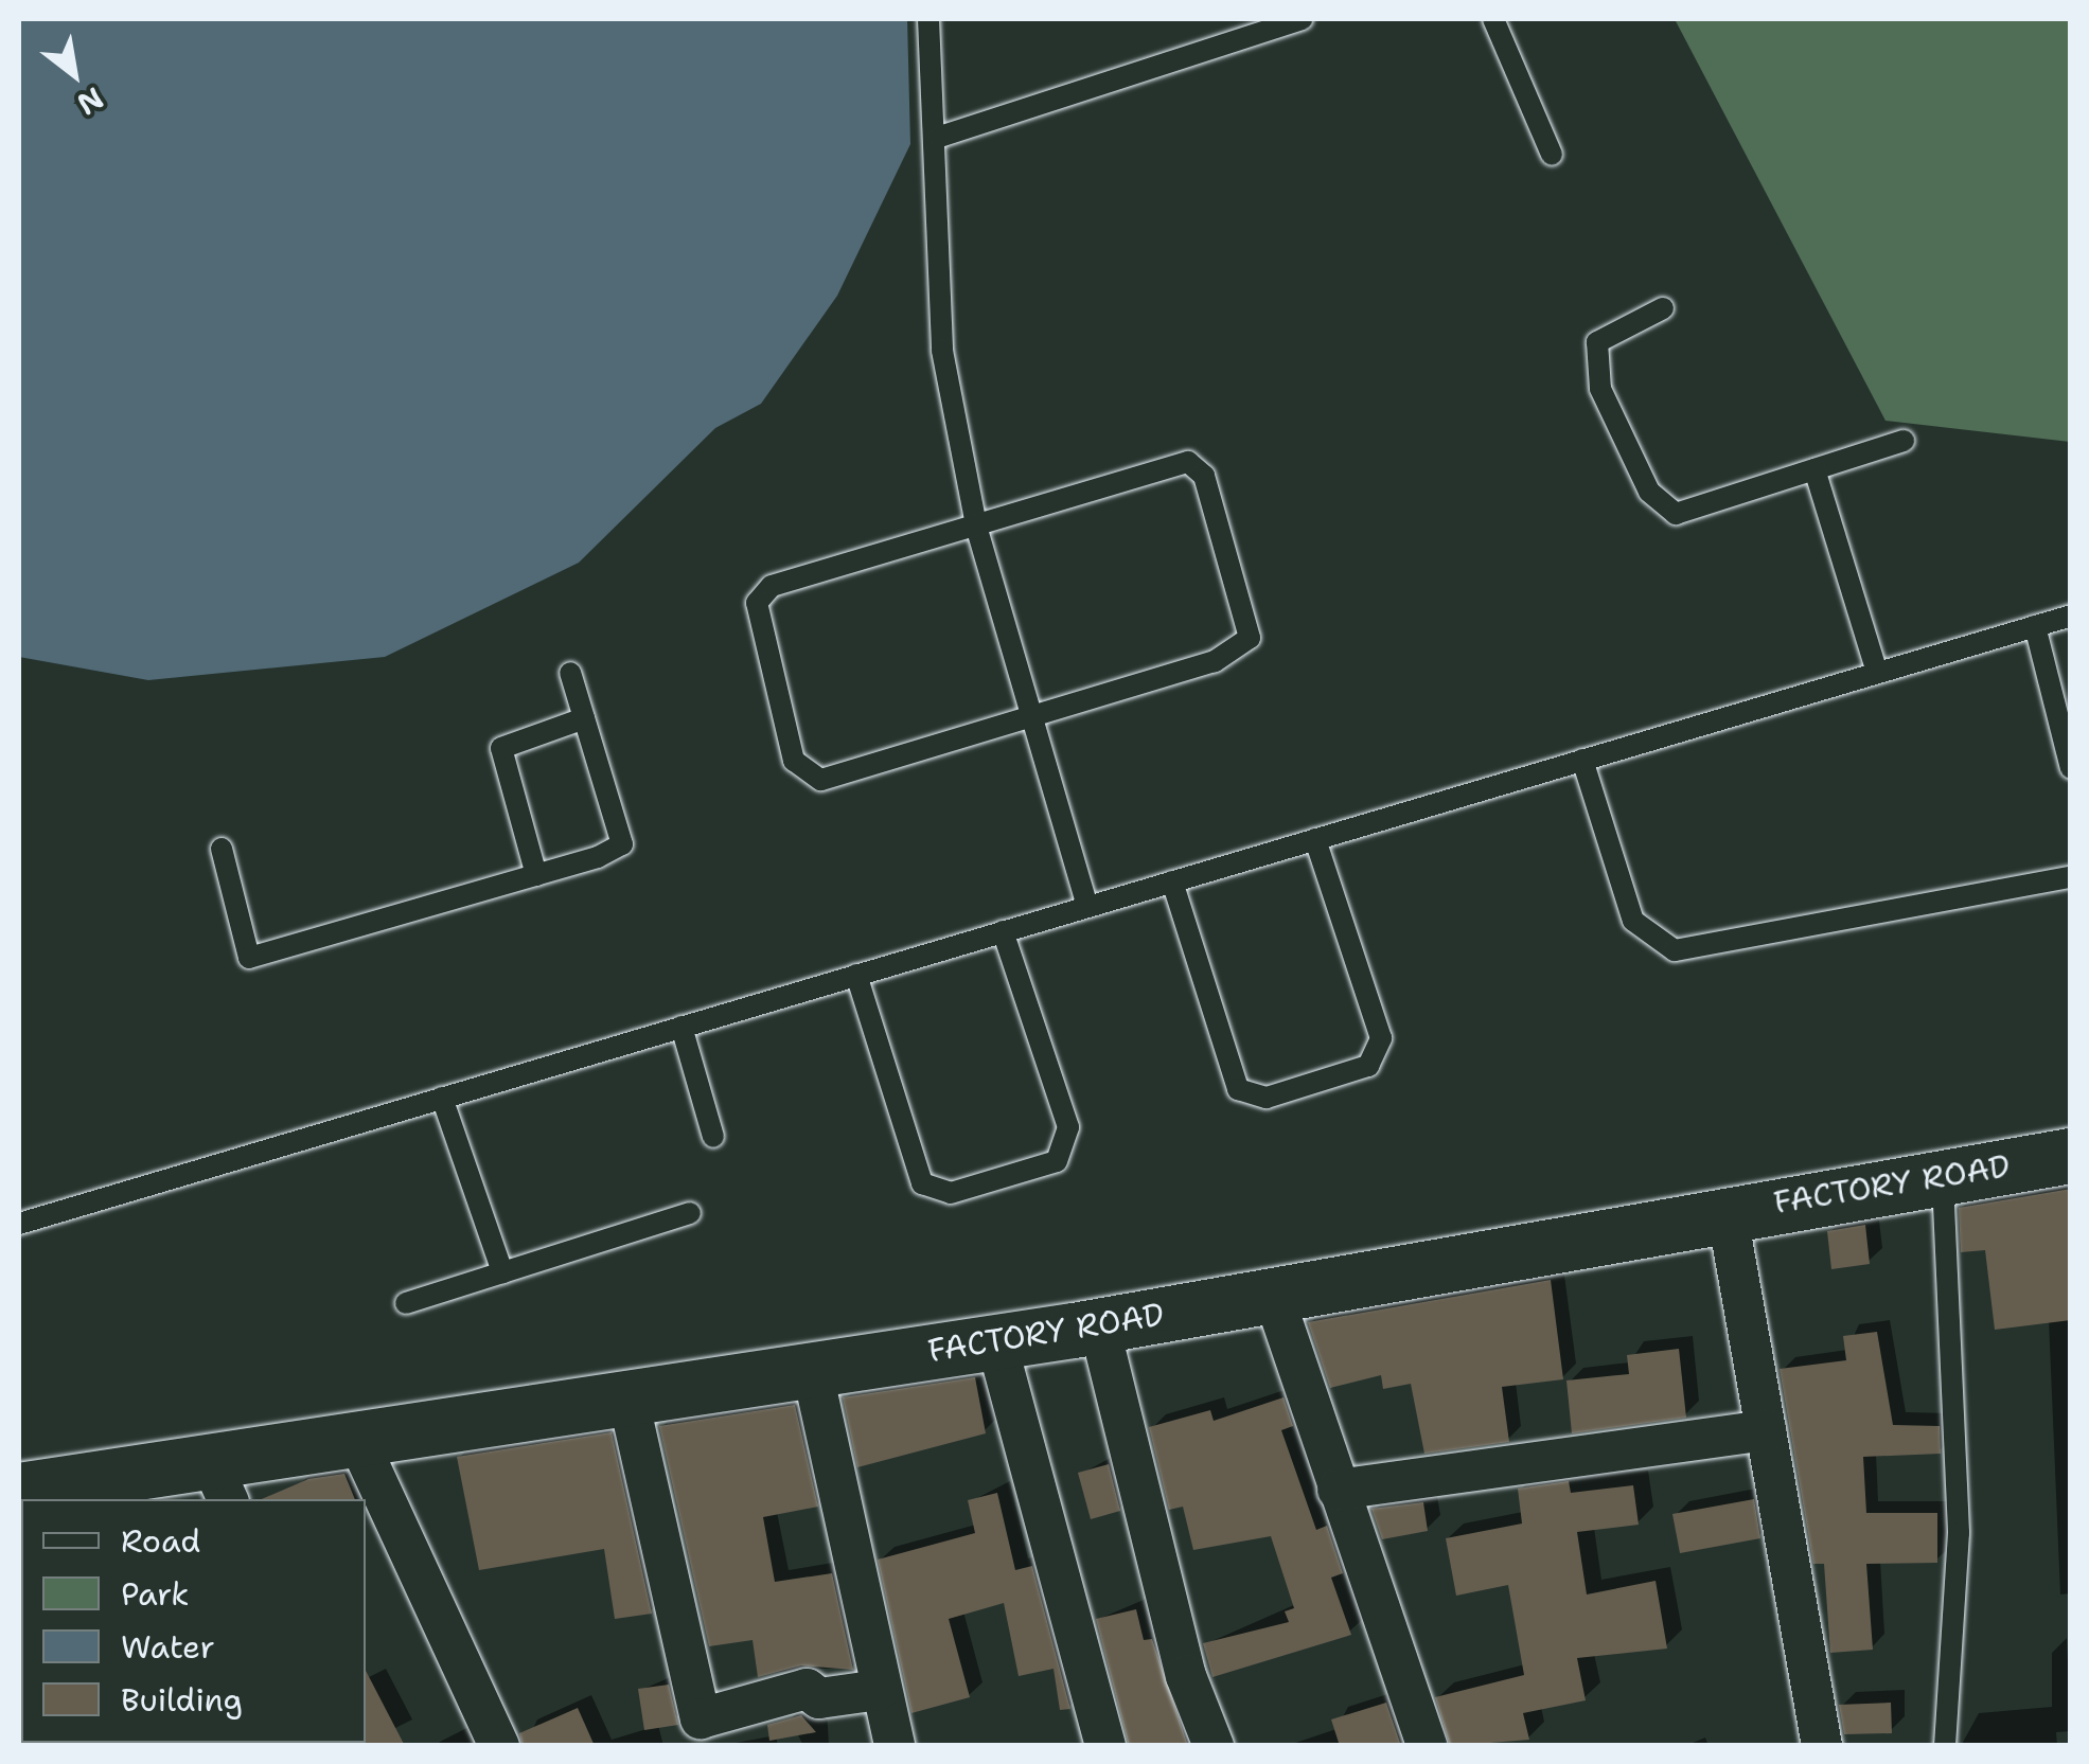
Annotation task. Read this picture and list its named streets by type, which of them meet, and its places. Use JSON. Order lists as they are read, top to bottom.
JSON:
{
  "streets": {
    "street": ["FACTORY ROAD"]
  },
  "legend": [
    "Road",
    "Park",
    "Water",
    "Building"
  ],
  "north": "bottom right"
}
